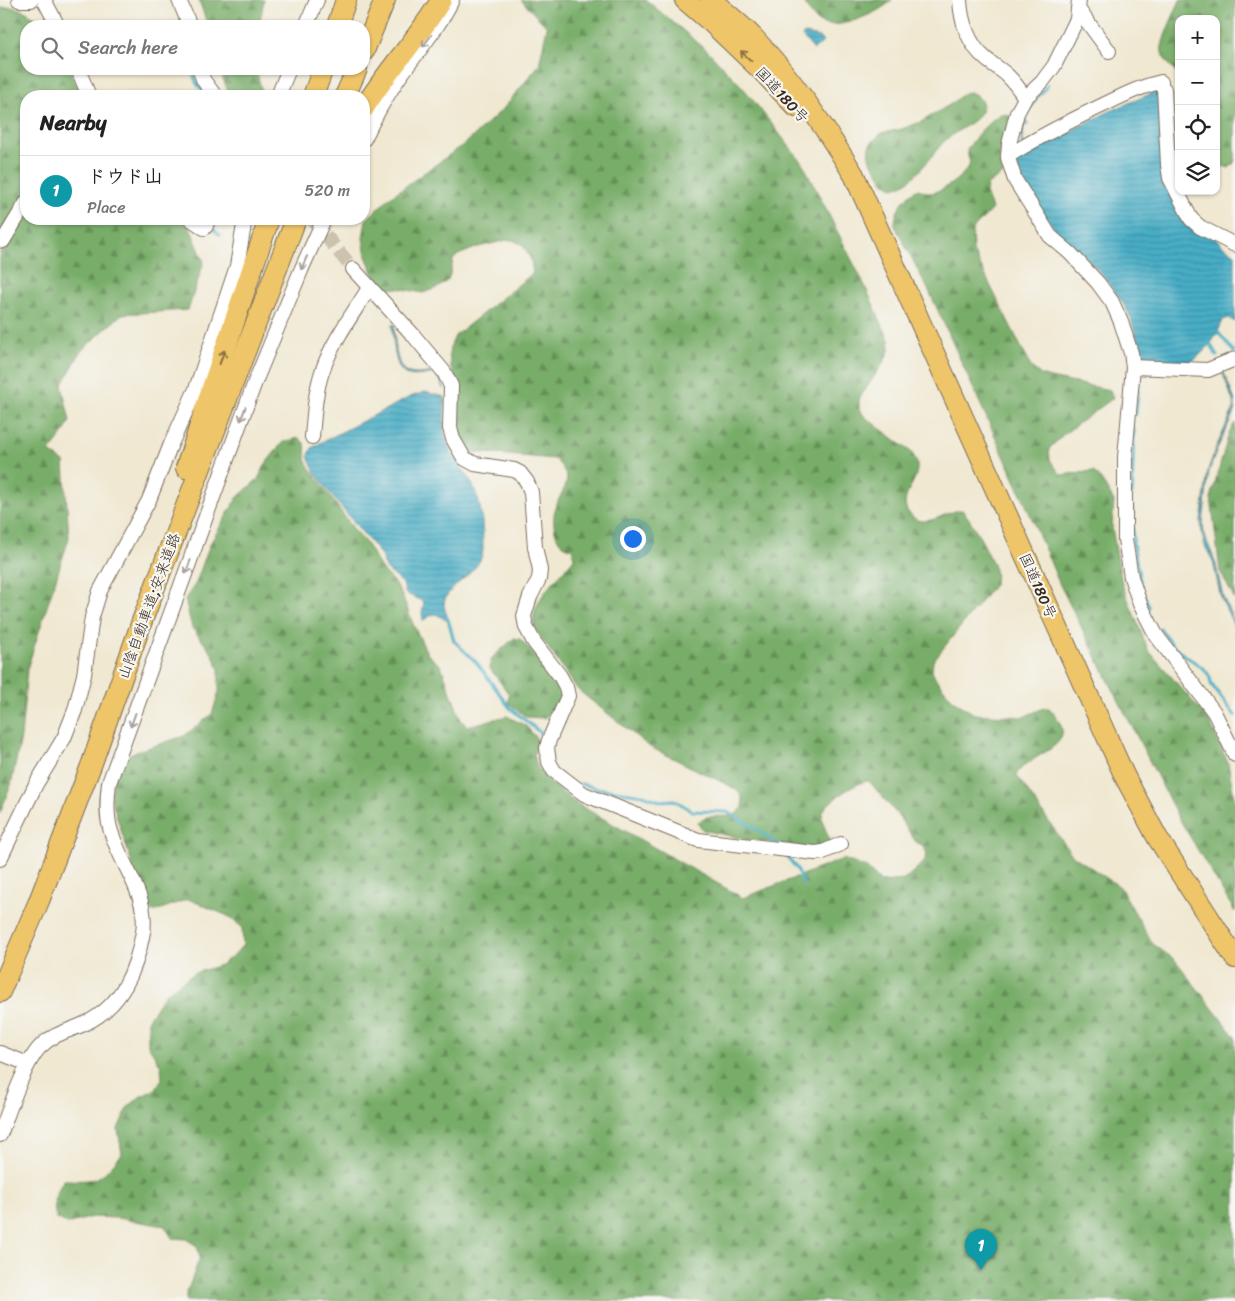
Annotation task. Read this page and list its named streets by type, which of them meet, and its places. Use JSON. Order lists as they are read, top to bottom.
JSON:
{
  "streets": {
    "highway": ["国道180号", "山陰自動車道;安来道路"]
  },
  "page": {
    "map_buttons": ["+", "−"],
    "search": "Search here",
    "heading": "Nearby",
    "list": [
      {
        "mark": "1",
        "name": "ドウド山",
        "note": "Place",
        "value": "520 m"
      }
    ],
    "pins": "1"
  }
}
